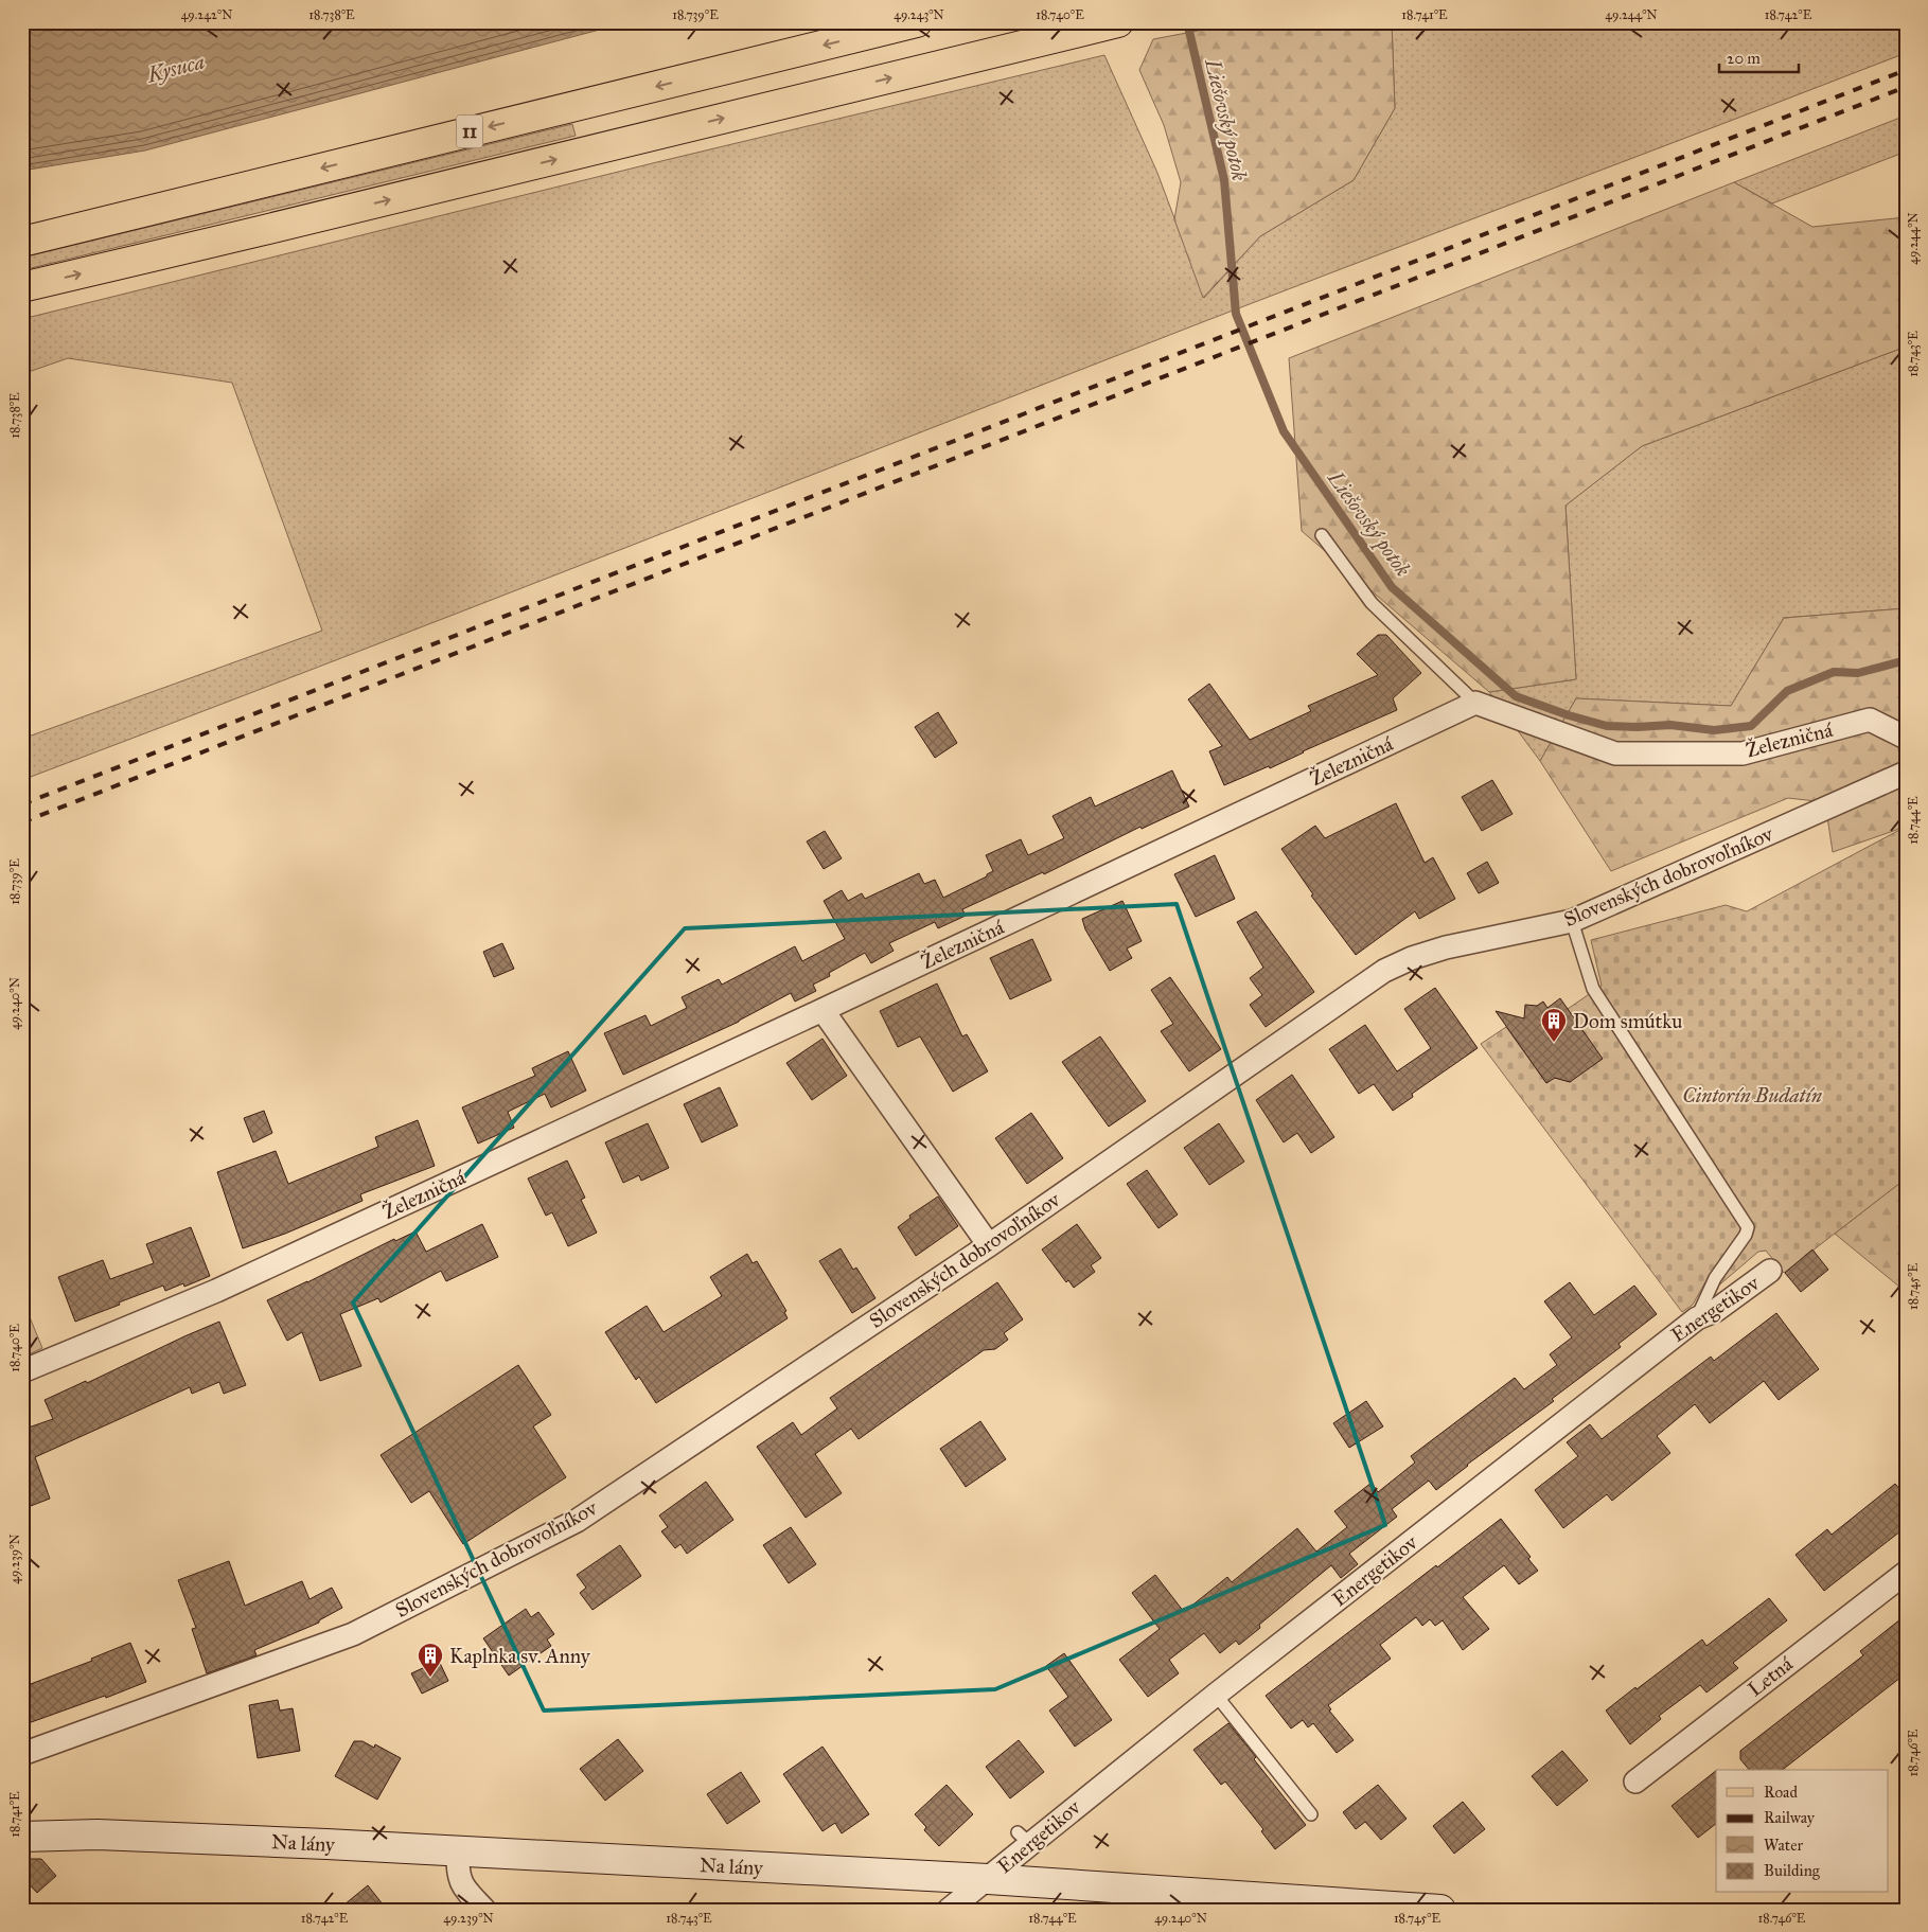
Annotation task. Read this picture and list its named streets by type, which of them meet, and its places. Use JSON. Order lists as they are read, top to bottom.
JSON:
{
  "streets": {
    "main road": ["11"],
    "street": [
      "Železničná",
      "Slovenských dobrovoľníkov",
      "Energetikov",
      "Letná",
      "Na lány"
    ]
  },
  "crossings": [
    ["Energetikov", "Na lány"]
  ],
  "water": ["Kysuca", "Liešovský potok"],
  "parks": ["Cintorín Budatín"],
  "places": {
    "building": ["Dom smútku", "Kaplnka sv. Anny"]
  },
  "legend": [
    "Road",
    "Railway",
    "Water",
    "Building"
  ],
  "scale_bar": "20 m",
  "coordinates": [
    "49.242°N",
    "18.738°E",
    "18.739°E",
    "49.243°N",
    "18.740°E",
    "18.741°E",
    "49.244°N",
    "18.742°E",
    "18.743°E",
    "18.744°E",
    "49.240°N",
    "18.745°E",
    "49.239°N",
    "18.746°E"
  ]
}
